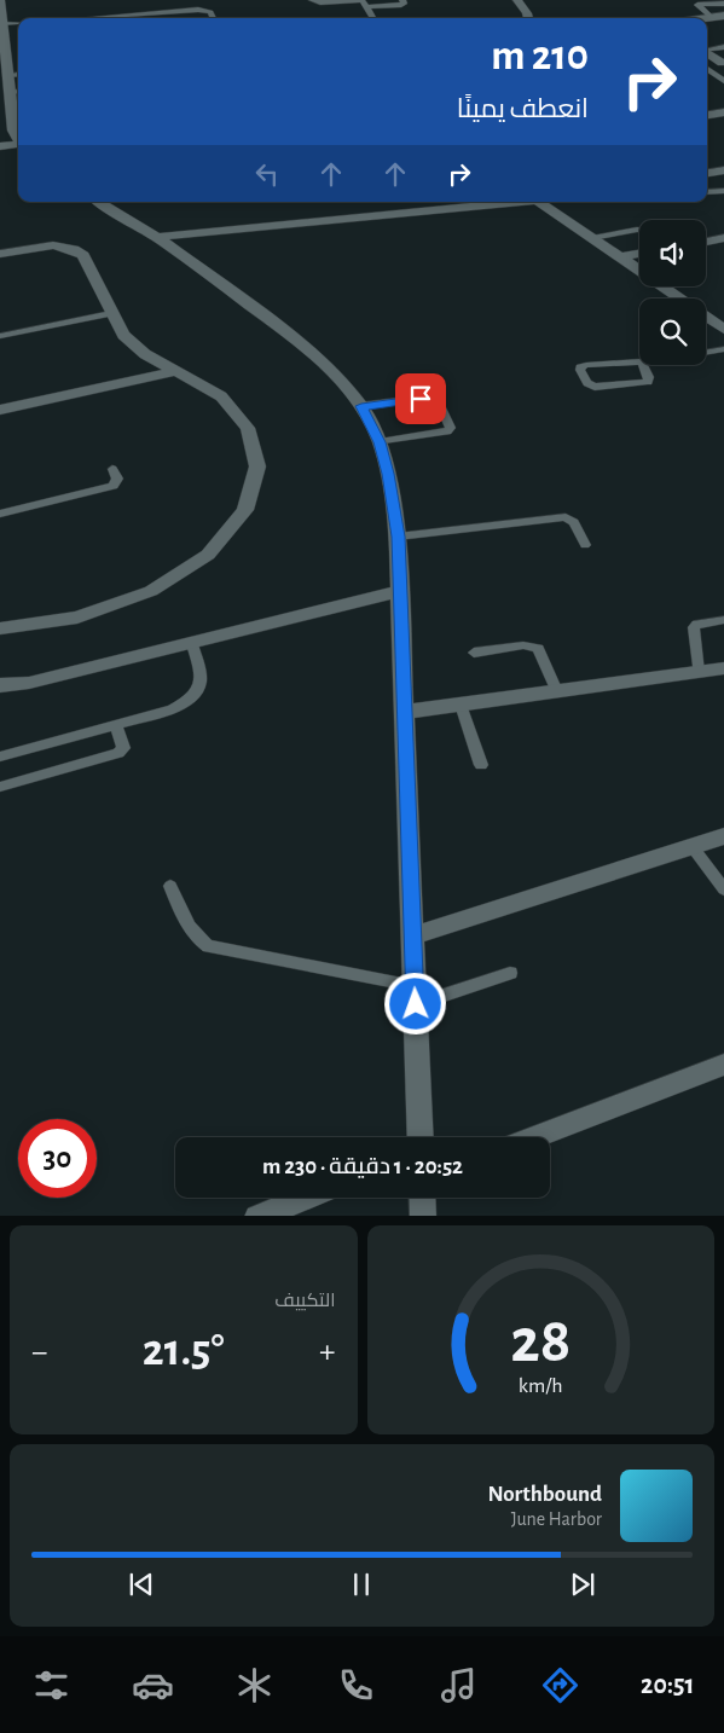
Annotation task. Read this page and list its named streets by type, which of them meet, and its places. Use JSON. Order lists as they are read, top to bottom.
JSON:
{
  "page": {
    "turn": ["210 m", "انعطف يمينًا"],
    "limit": "30",
    "trip": "20:52 · 1 دقيقة · 230 m",
    "tile": "التكييف",
    "heat": ["−", "21.5°", "+"],
    "song": ["Northbound", "June Harbor"],
    "tabs": "20:51",
    "gauge": ["28", "km/h"]
  }
}
